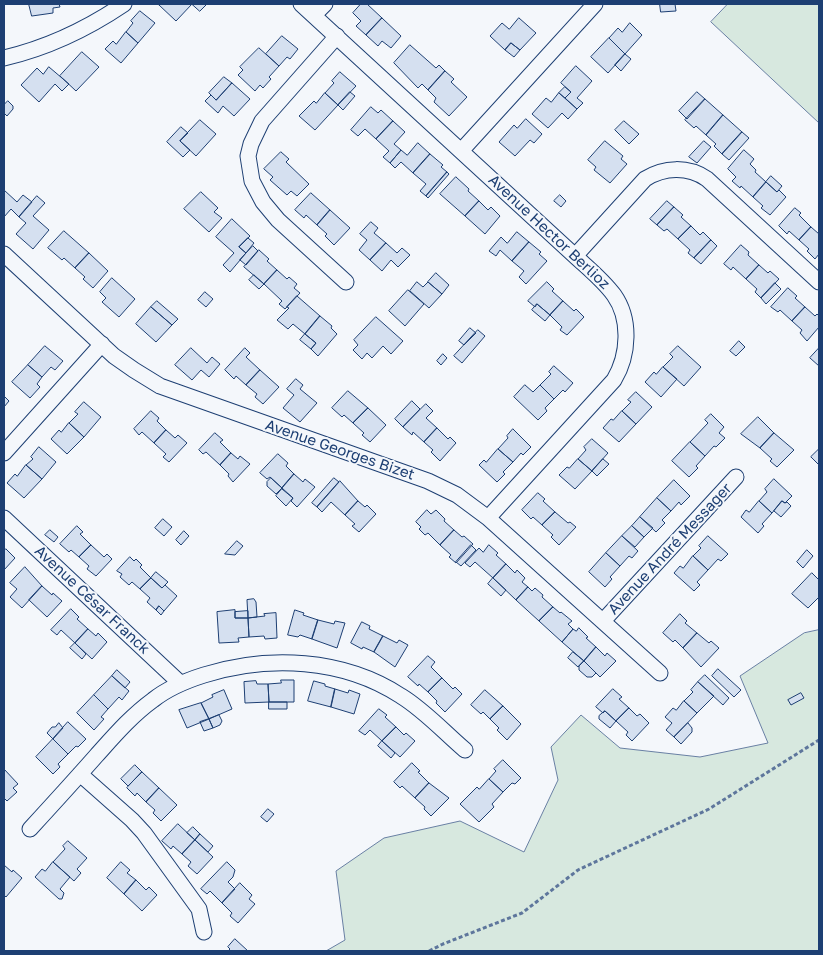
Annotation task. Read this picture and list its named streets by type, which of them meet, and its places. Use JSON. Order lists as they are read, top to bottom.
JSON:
{
  "streets": {
    "street": [
      "Avenue Hector Berlioz",
      "Avenue Georges Bizet",
      "Avenue André Messager",
      "Avenue César Franck"
    ]
  },
  "crossings": [
    ["Avenue Hector Berlioz", "Avenue Georges Bizet"],
    ["Avenue Georges Bizet", "Avenue André Messager"]
  ]
}
